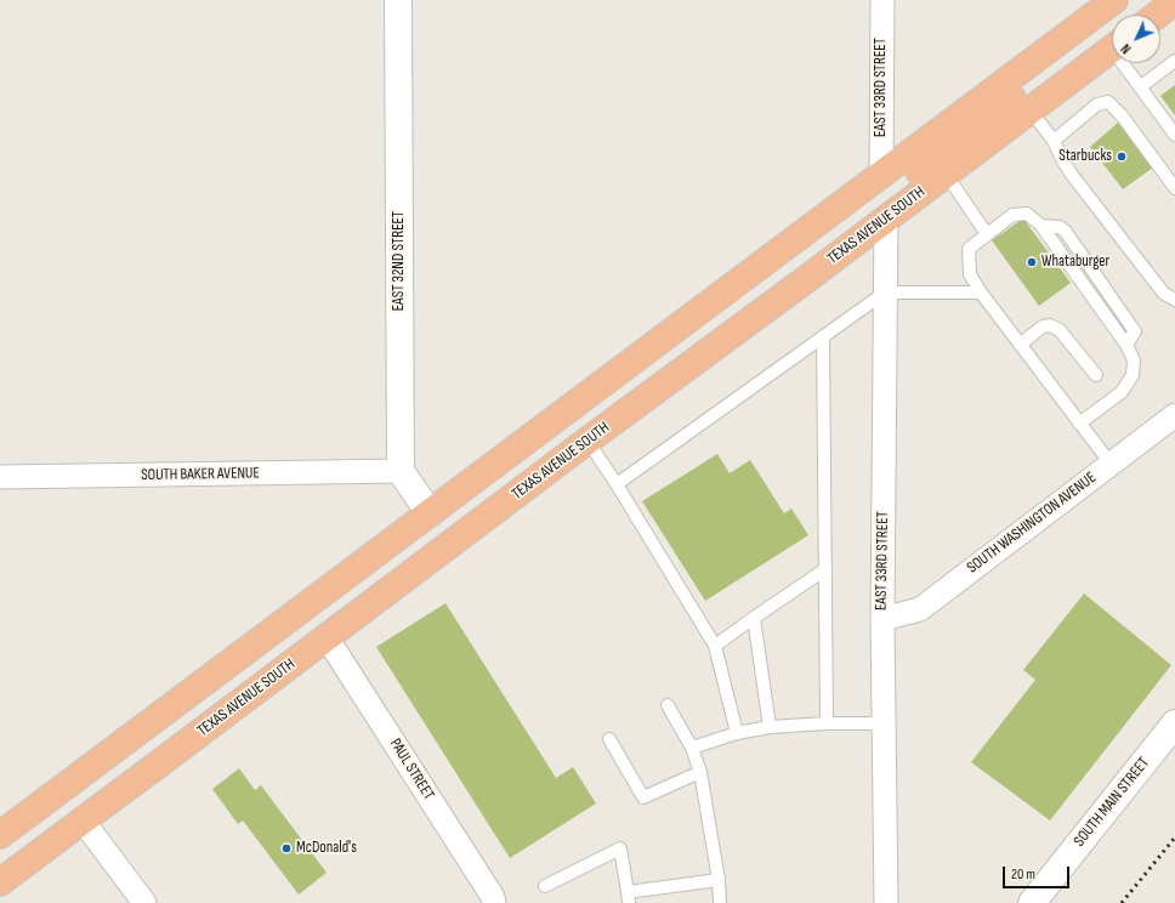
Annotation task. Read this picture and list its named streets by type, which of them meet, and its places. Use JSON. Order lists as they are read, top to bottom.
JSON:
{
  "streets": {
    "main road": ["TEXAS AVENUE SOUTH"],
    "street": [
      "EAST 33RD STREET",
      "EAST 32ND STREET",
      "SOUTH BAKER AVENUE",
      "SOUTH WASHINGTON AVENUE",
      "PAUL STREET",
      "SOUTH MAIN STREET"
    ]
  },
  "crossings": [
    ["EAST 33RD STREET", "TEXAS AVENUE SOUTH"],
    ["EAST 33RD STREET", "SOUTH WASHINGTON AVENUE"],
    ["TEXAS AVENUE SOUTH", "PAUL STREET"],
    ["EAST 32ND STREET", "SOUTH BAKER AVENUE"]
  ],
  "places": ["Starbucks", "Whataburger", "McDonald's"],
  "scale_bar": "20 m",
  "north": "bottom left"
}
